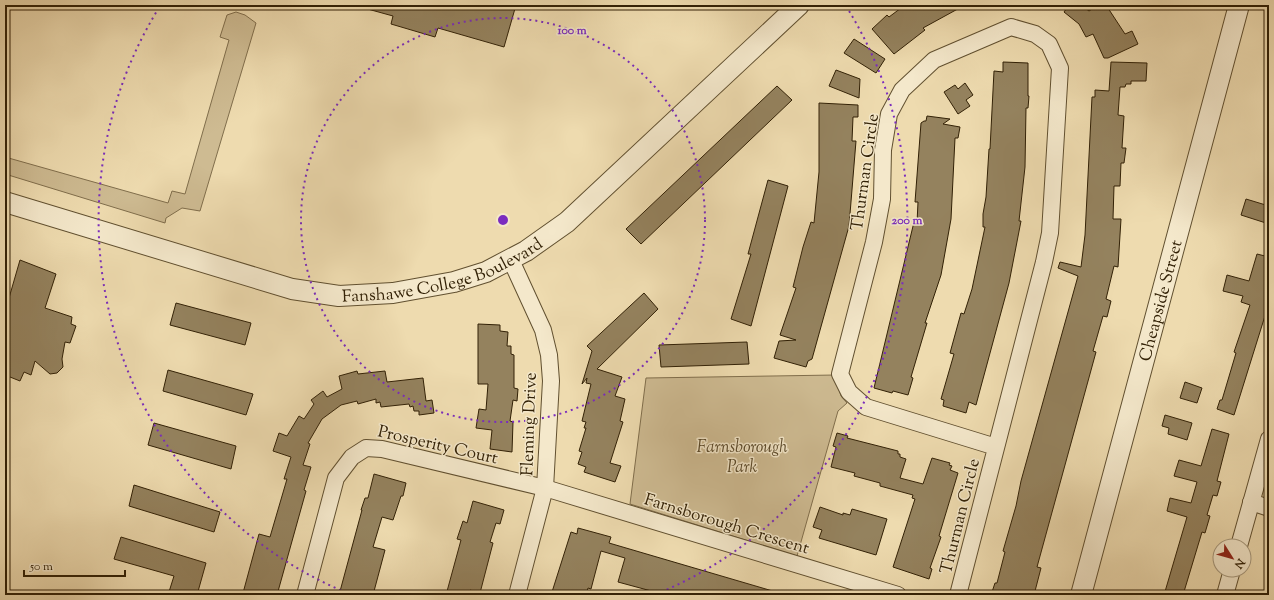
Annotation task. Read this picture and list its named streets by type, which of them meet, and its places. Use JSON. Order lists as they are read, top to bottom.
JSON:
{
  "streets": {
    "street": [
      "Thurman Circle",
      "Fanshawe College Boulevard",
      "Cheapside Street",
      "Fleming Drive",
      "Prosperity Court",
      "Farnsborough Crescent"
    ]
  },
  "crossings": [
    ["Fanshawe College Boulevard", "Fleming Drive"],
    ["Fleming Drive", "Prosperity Court"],
    ["Fleming Drive", "Farnsborough Crescent"],
    ["Prosperity Court", "Farnsborough Crescent"]
  ],
  "parks": ["Farnsborough Park"],
  "scale_bar": "50 m",
  "north": "bottom right",
  "rings": ["100 m", "200 m"]
}
